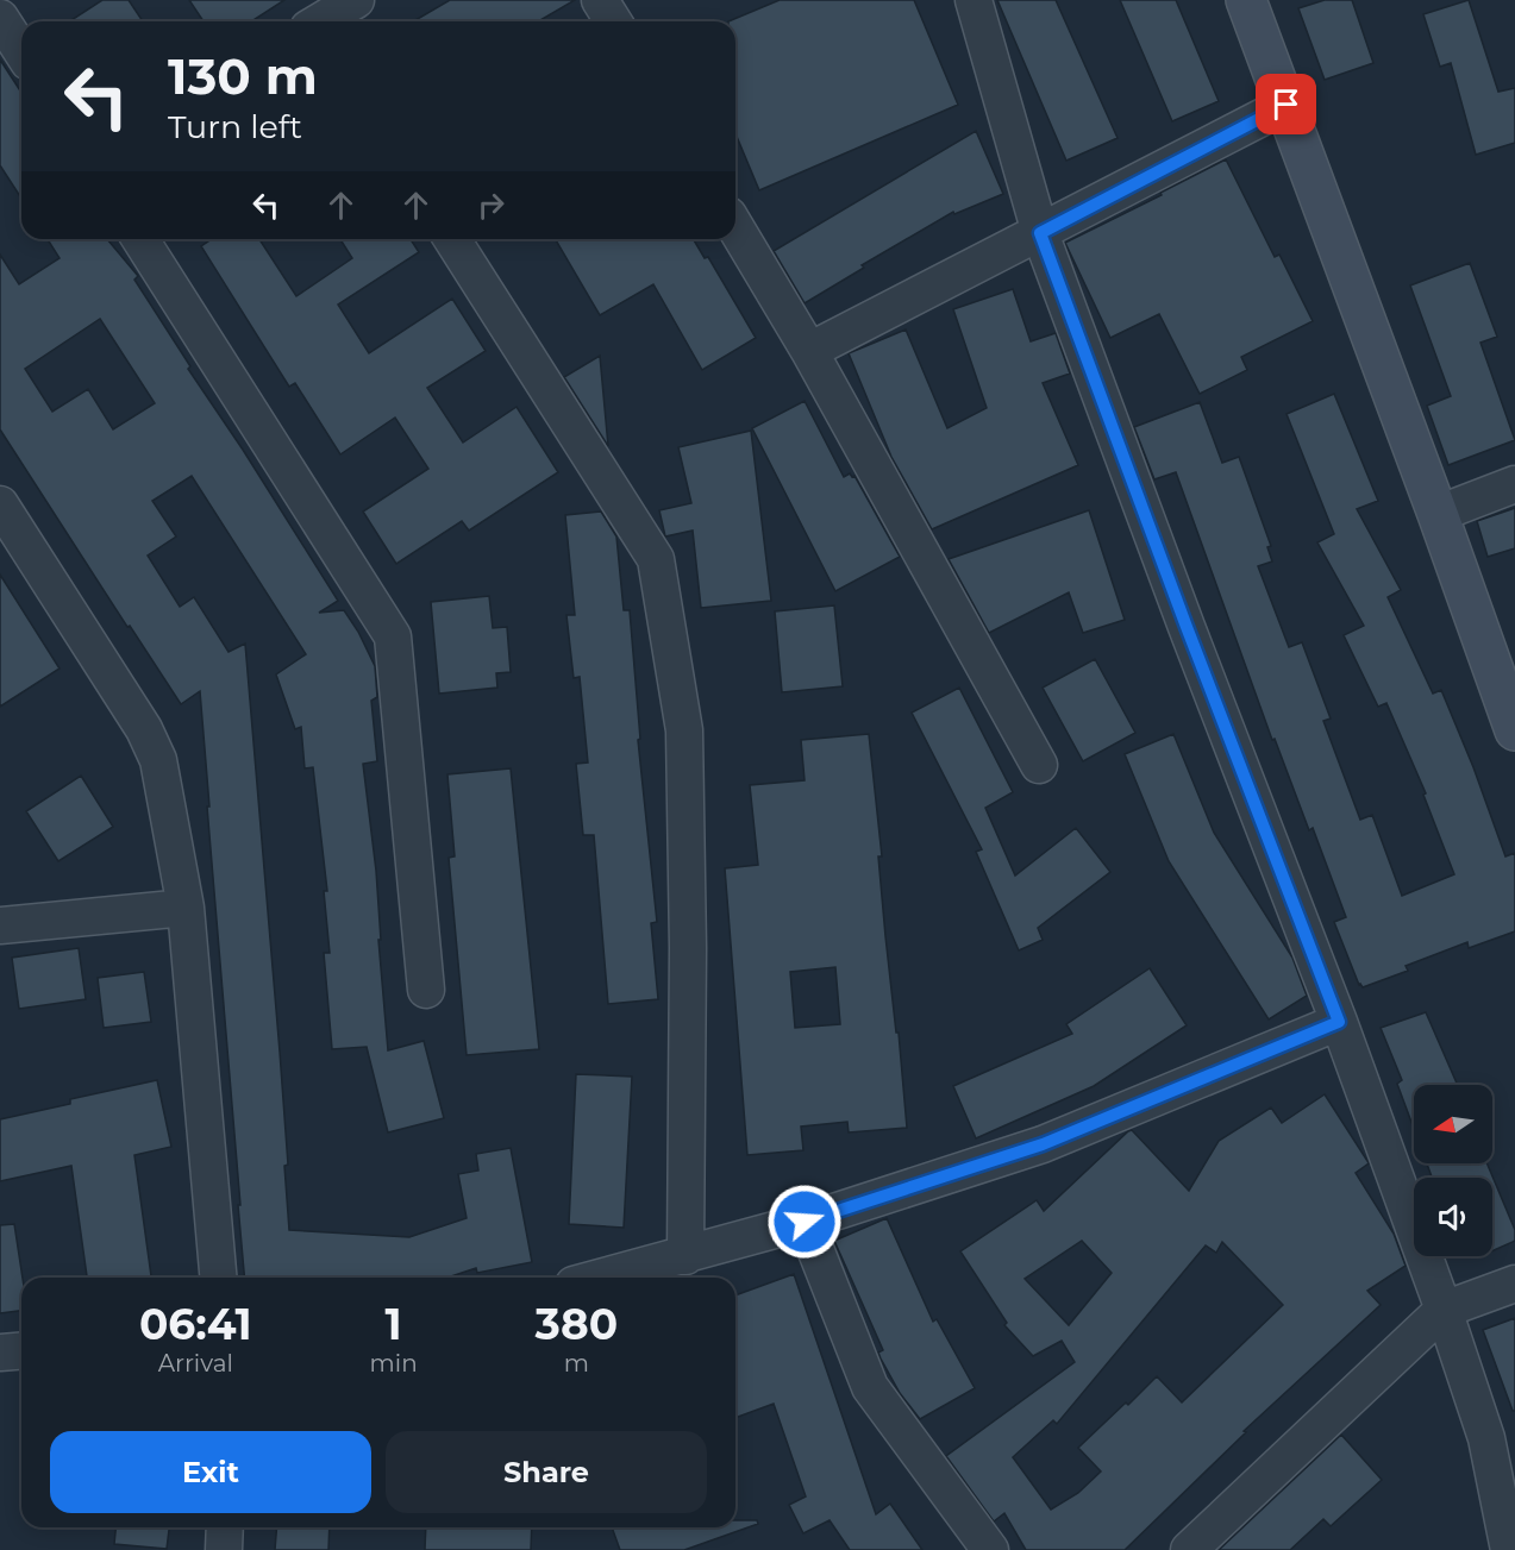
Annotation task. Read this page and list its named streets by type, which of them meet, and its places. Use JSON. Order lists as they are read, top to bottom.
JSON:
{
  "north": "left",
  "page": {
    "turn": ["130 m", "Turn left"],
    "eta": [
      "06:41",
      "Arrival",
      "1",
      "min",
      "380",
      "m"
    ],
    "buttons": ["Exit", "Share"]
  }
}
